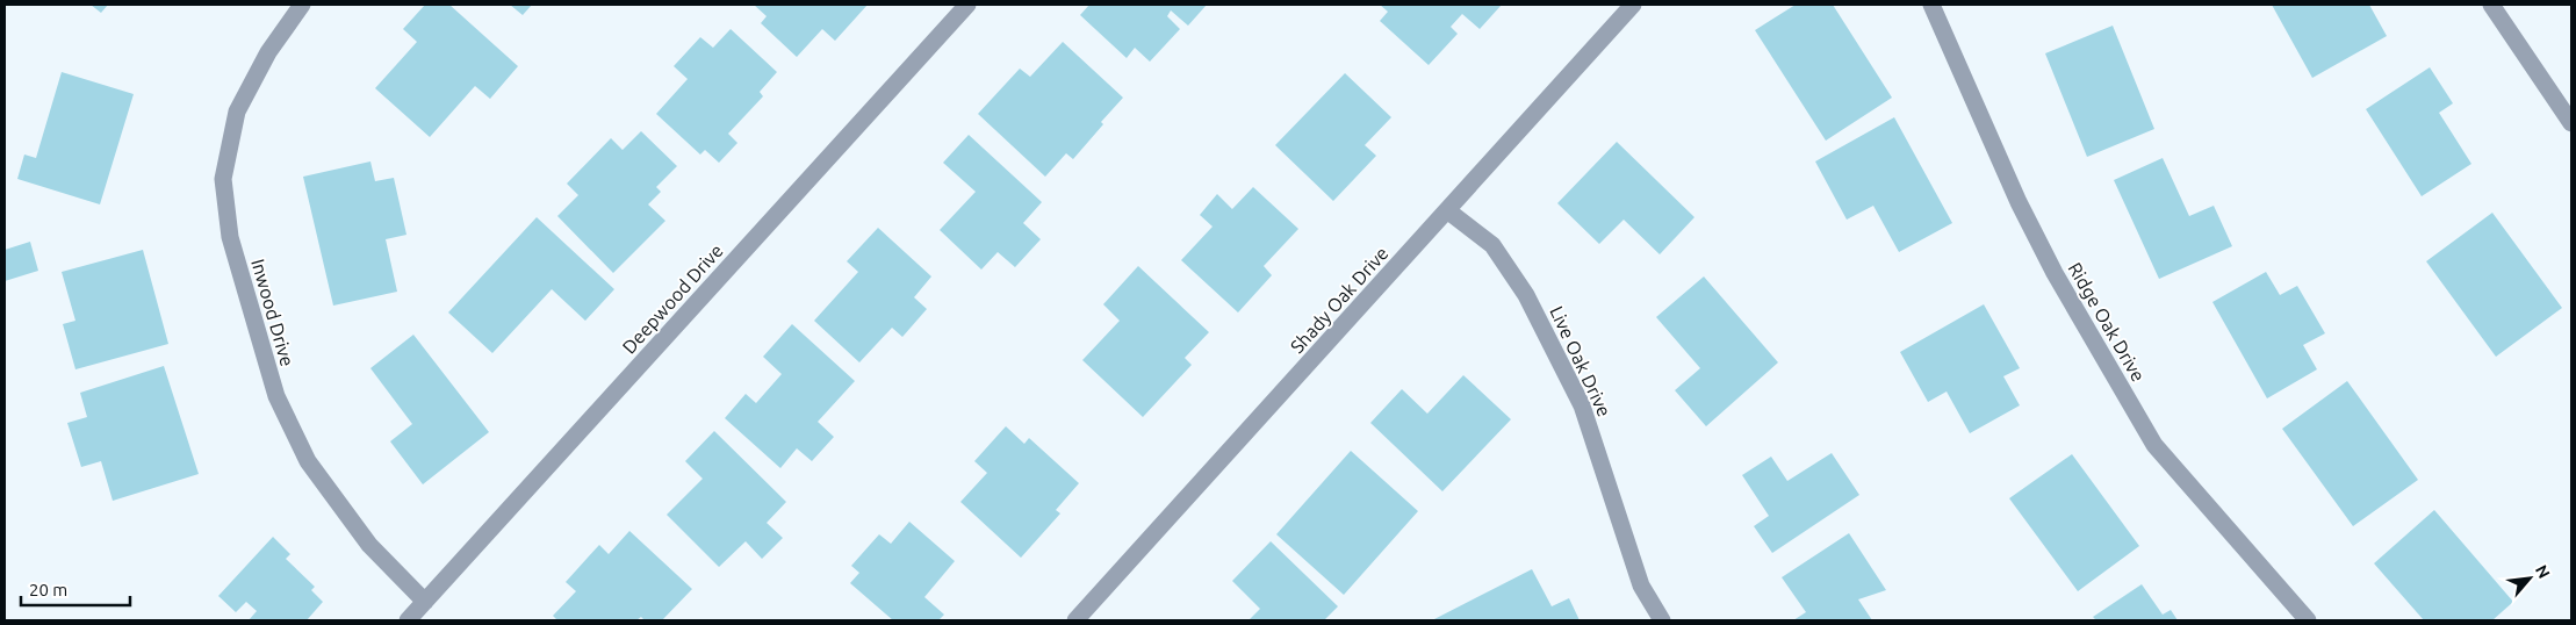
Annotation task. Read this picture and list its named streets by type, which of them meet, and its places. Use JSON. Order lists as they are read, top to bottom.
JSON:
{
  "streets": {
    "street": [
      "Deepwood Drive",
      "Shady Oak Drive",
      "Inwood Drive",
      "Ridge Oak Drive",
      "Live Oak Drive"
    ]
  },
  "crossings": [
    ["Deepwood Drive", "Inwood Drive"],
    ["Shady Oak Drive", "Live Oak Drive"]
  ],
  "scale_bar": "20 m",
  "north": "top right"
}
